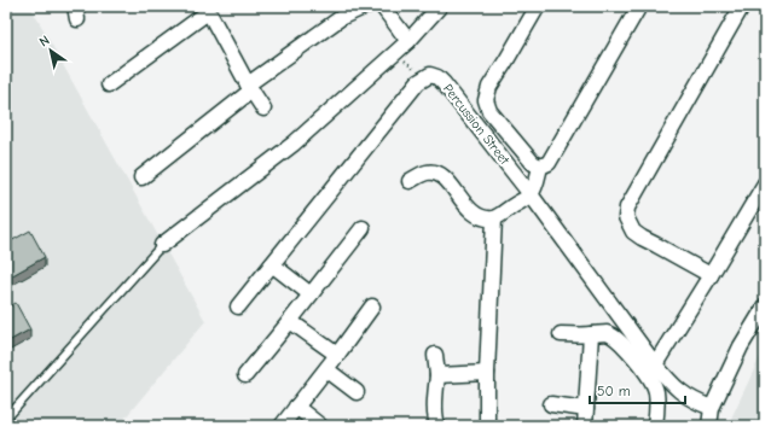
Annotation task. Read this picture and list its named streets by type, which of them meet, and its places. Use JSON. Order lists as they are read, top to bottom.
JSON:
{
  "streets": {
    "street": ["Percussion Street"]
  },
  "scale_bar": "50 m",
  "north": "top left"
}
